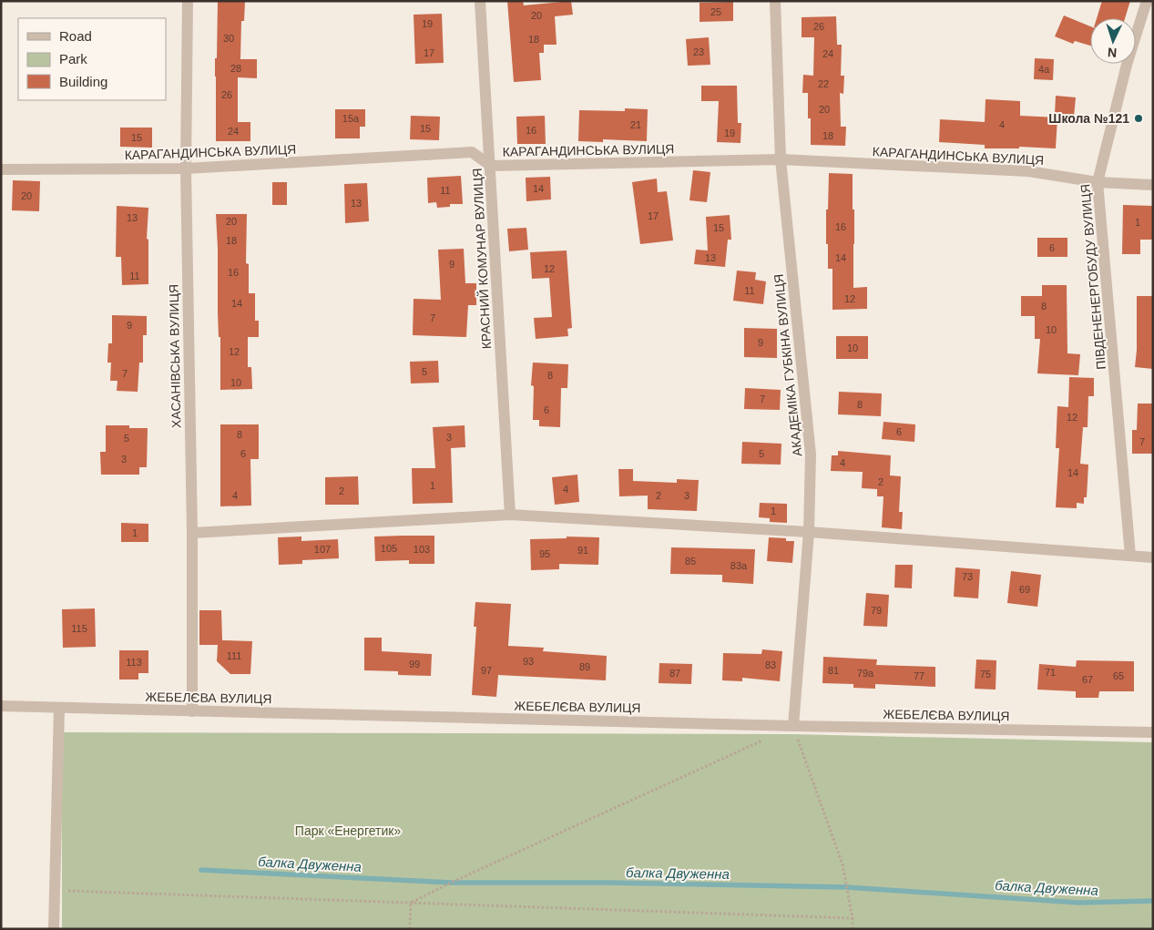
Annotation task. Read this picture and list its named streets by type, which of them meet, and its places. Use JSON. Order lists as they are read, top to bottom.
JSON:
{
  "streets": {
    "street": [
      "КАРАГАНДИНСЬКА ВУЛИЦЯ",
      "КРАСНИЙ КОМУНАР ВУЛИЦЯ",
      "ПІВДЕНЕНЕРГОБУДУ ВУЛИЦЯ",
      "ХАСАНІВСЬКА ВУЛИЦЯ",
      "АКАДЕМІКА ГУБКІНА ВУЛИЦЯ",
      "ЖЕБЕЛЄВА ВУЛИЦЯ"
    ]
  },
  "crossings": [
    ["КАРАГАНДИНСЬКА ВУЛИЦЯ", "КРАСНИЙ КОМУНАР ВУЛИЦЯ"],
    ["КАРАГАНДИНСЬКА ВУЛИЦЯ", "ПІВДЕНЕНЕРГОБУДУ ВУЛИЦЯ"],
    ["КАРАГАНДИНСЬКА ВУЛИЦЯ", "ХАСАНІВСЬКА ВУЛИЦЯ"],
    ["КАРАГАНДИНСЬКА ВУЛИЦЯ", "АКАДЕМІКА ГУБКІНА ВУЛИЦЯ"],
    ["ХАСАНІВСЬКА ВУЛИЦЯ", "ЖЕБЕЛЄВА ВУЛИЦЯ"],
    ["АКАДЕМІКА ГУБКІНА ВУЛИЦЯ", "ЖЕБЕЛЄВА ВУЛИЦЯ"]
  ],
  "water": ["балка Двуженна"],
  "parks": ["Парк «Енергетик»"],
  "places": ["Школа №121"],
  "house_numbers": [
    "25",
    "20",
    "19",
    "26",
    "30",
    "18",
    "23",
    "17",
    "24",
    "28",
    "4а",
    "22",
    "26",
    "20",
    "15а",
    "21",
    "4",
    "15",
    "16",
    "24",
    "19",
    "18",
    "15",
    "14",
    "11",
    "20",
    "13",
    "17",
    "13",
    "20",
    "1",
    "16",
    "15",
    "18",
    "6",
    "13",
    "14",
    "9",
    "12",
    "16",
    "11",
    "11",
    "12",
    "14",
    "8",
    "7",
    "9",
    "10",
    "9",
    "10",
    "12",
    "5",
    "7",
    "8",
    "10",
    "7",
    "8",
    "6",
    "12",
    "6",
    "8",
    "3",
    "5",
    "7",
    "6",
    "5",
    "3",
    "4",
    "14",
    "2",
    "1",
    "4",
    "2",
    "4",
    "2",
    "3",
    "1",
    "1",
    "105",
    "107",
    "103",
    "91",
    "95",
    "85",
    "83а",
    "73",
    "69",
    "79",
    "115",
    "111",
    "93",
    "113",
    "99",
    "83",
    "89",
    "97",
    "81",
    "71",
    "87",
    "79а",
    "75",
    "77",
    "65",
    "67"
  ],
  "legend": ["Road", "Park", "Building"],
  "north": "bottom"
}
